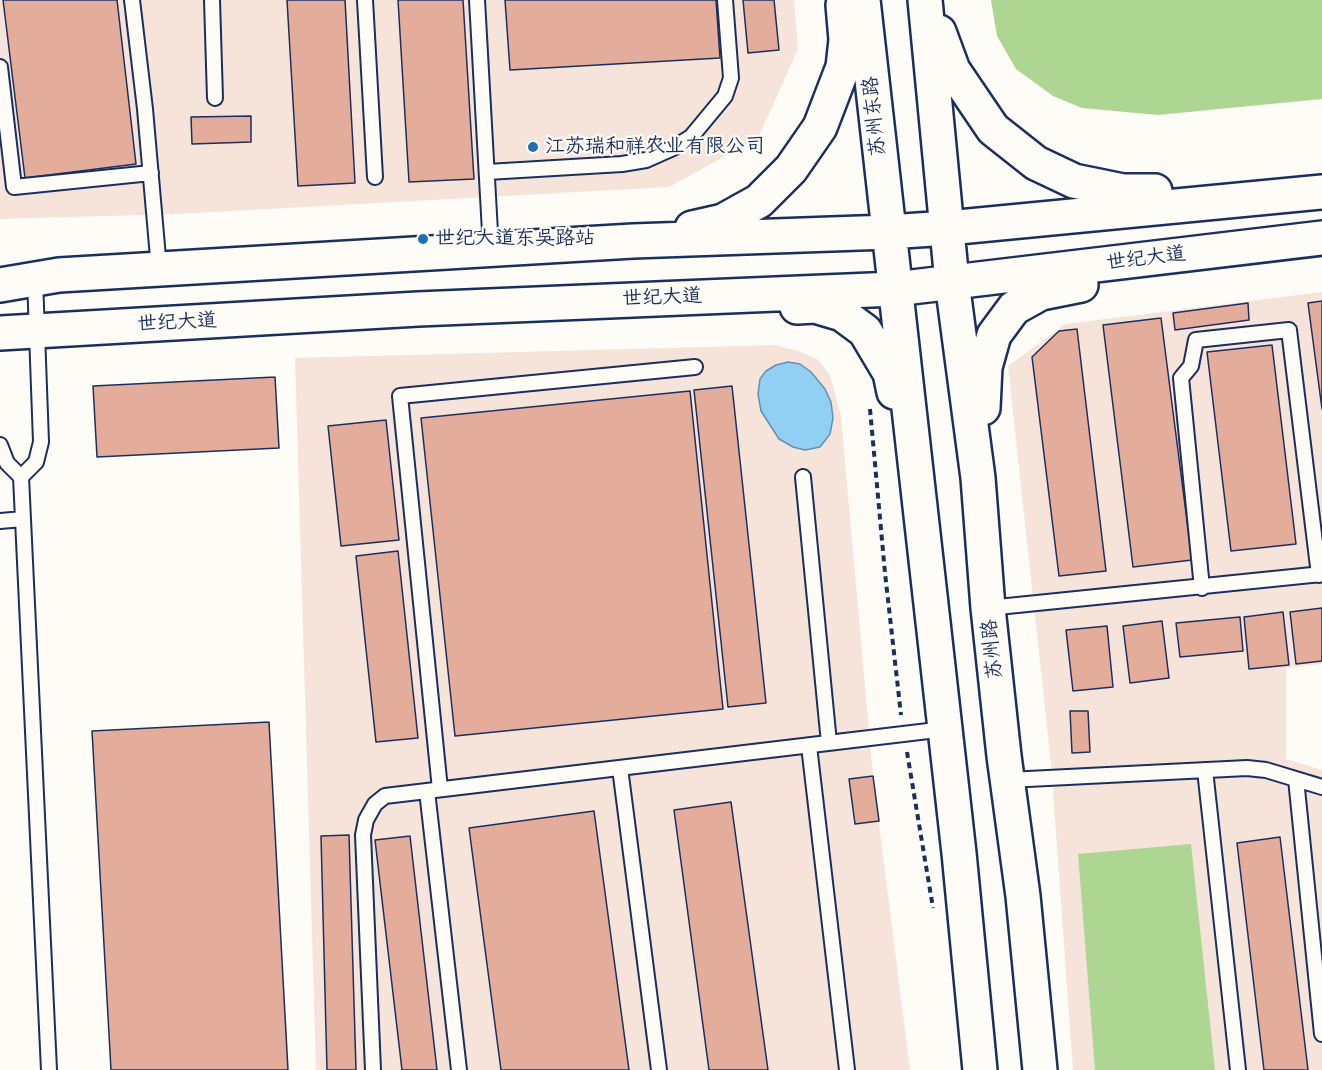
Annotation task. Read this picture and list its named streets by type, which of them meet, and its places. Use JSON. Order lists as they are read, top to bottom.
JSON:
{
  "streets": {
    "street": ["苏州东路", "世纪大道", "苏州路"]
  },
  "crossings": [
    ["世纪大道", "苏州路"]
  ],
  "places": ["江苏瑞和祥农业有限公司", "世纪大道东吴路站"]
}
